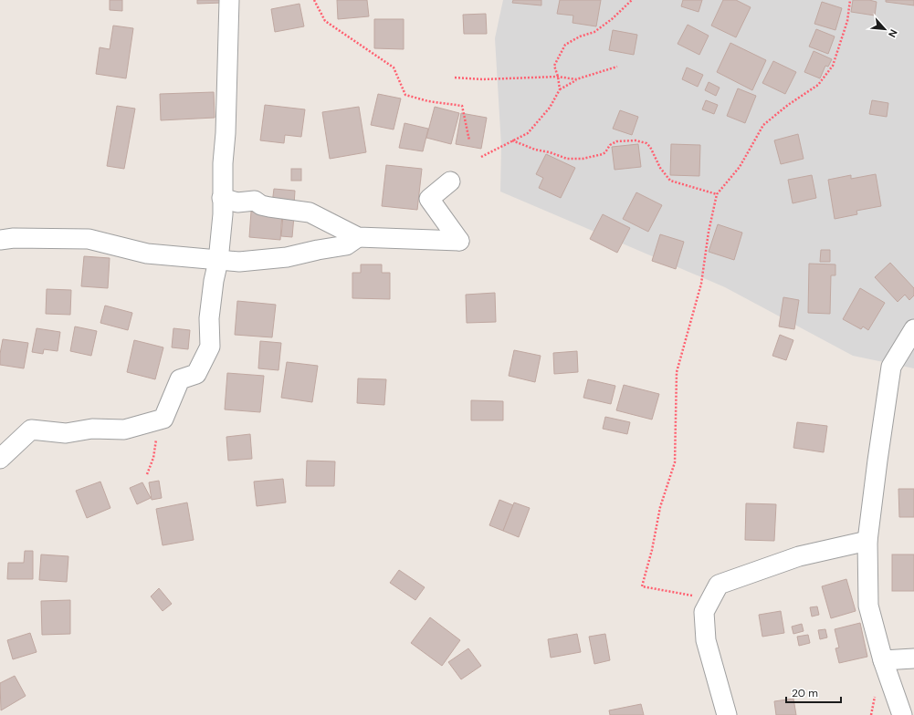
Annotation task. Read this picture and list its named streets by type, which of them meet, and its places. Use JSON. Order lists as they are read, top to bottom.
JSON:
{
  "scale_bar": "20 m",
  "north": "bottom right"
}
